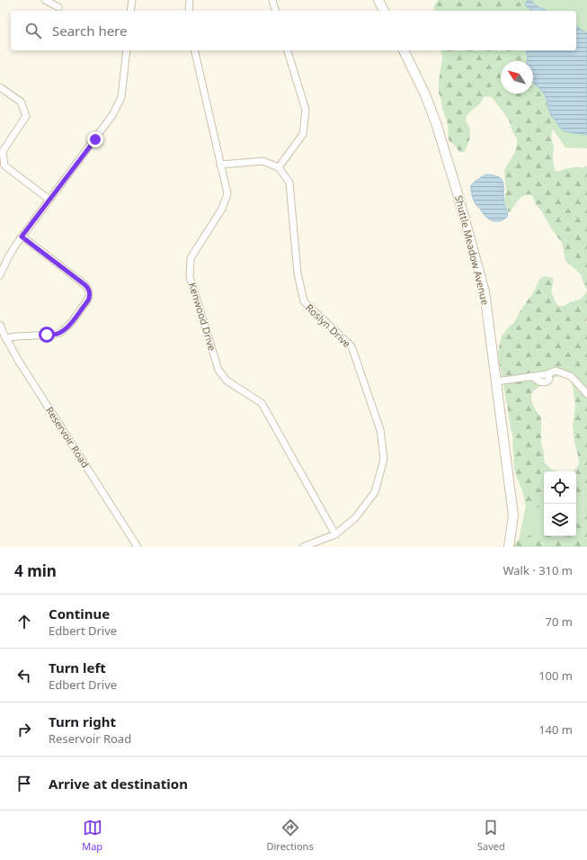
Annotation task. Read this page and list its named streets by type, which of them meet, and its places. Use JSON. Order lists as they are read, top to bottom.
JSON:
{
  "streets": {
    "street": [
      "Shuttle Meadow Avenue",
      "Kenwood Drive",
      "Roslyn Drive",
      "Reservoir Road"
    ]
  },
  "crossings": [
    ["Kenwood Drive", "Roslyn Drive"]
  ],
  "north": "top left",
  "page": {
    "search": "Search here",
    "heading": ["4 min", "Walk · 310 m"],
    "list": [
      ["Continue", "Edbert Drive", "70 m"],
      ["Turn left", "Edbert Drive", "100 m"],
      ["Turn right", "Reservoir Road", "140 m"],
      "Arrive at destination"
    ],
    "nav": ["Map", "Directions", "Saved"]
  }
}
